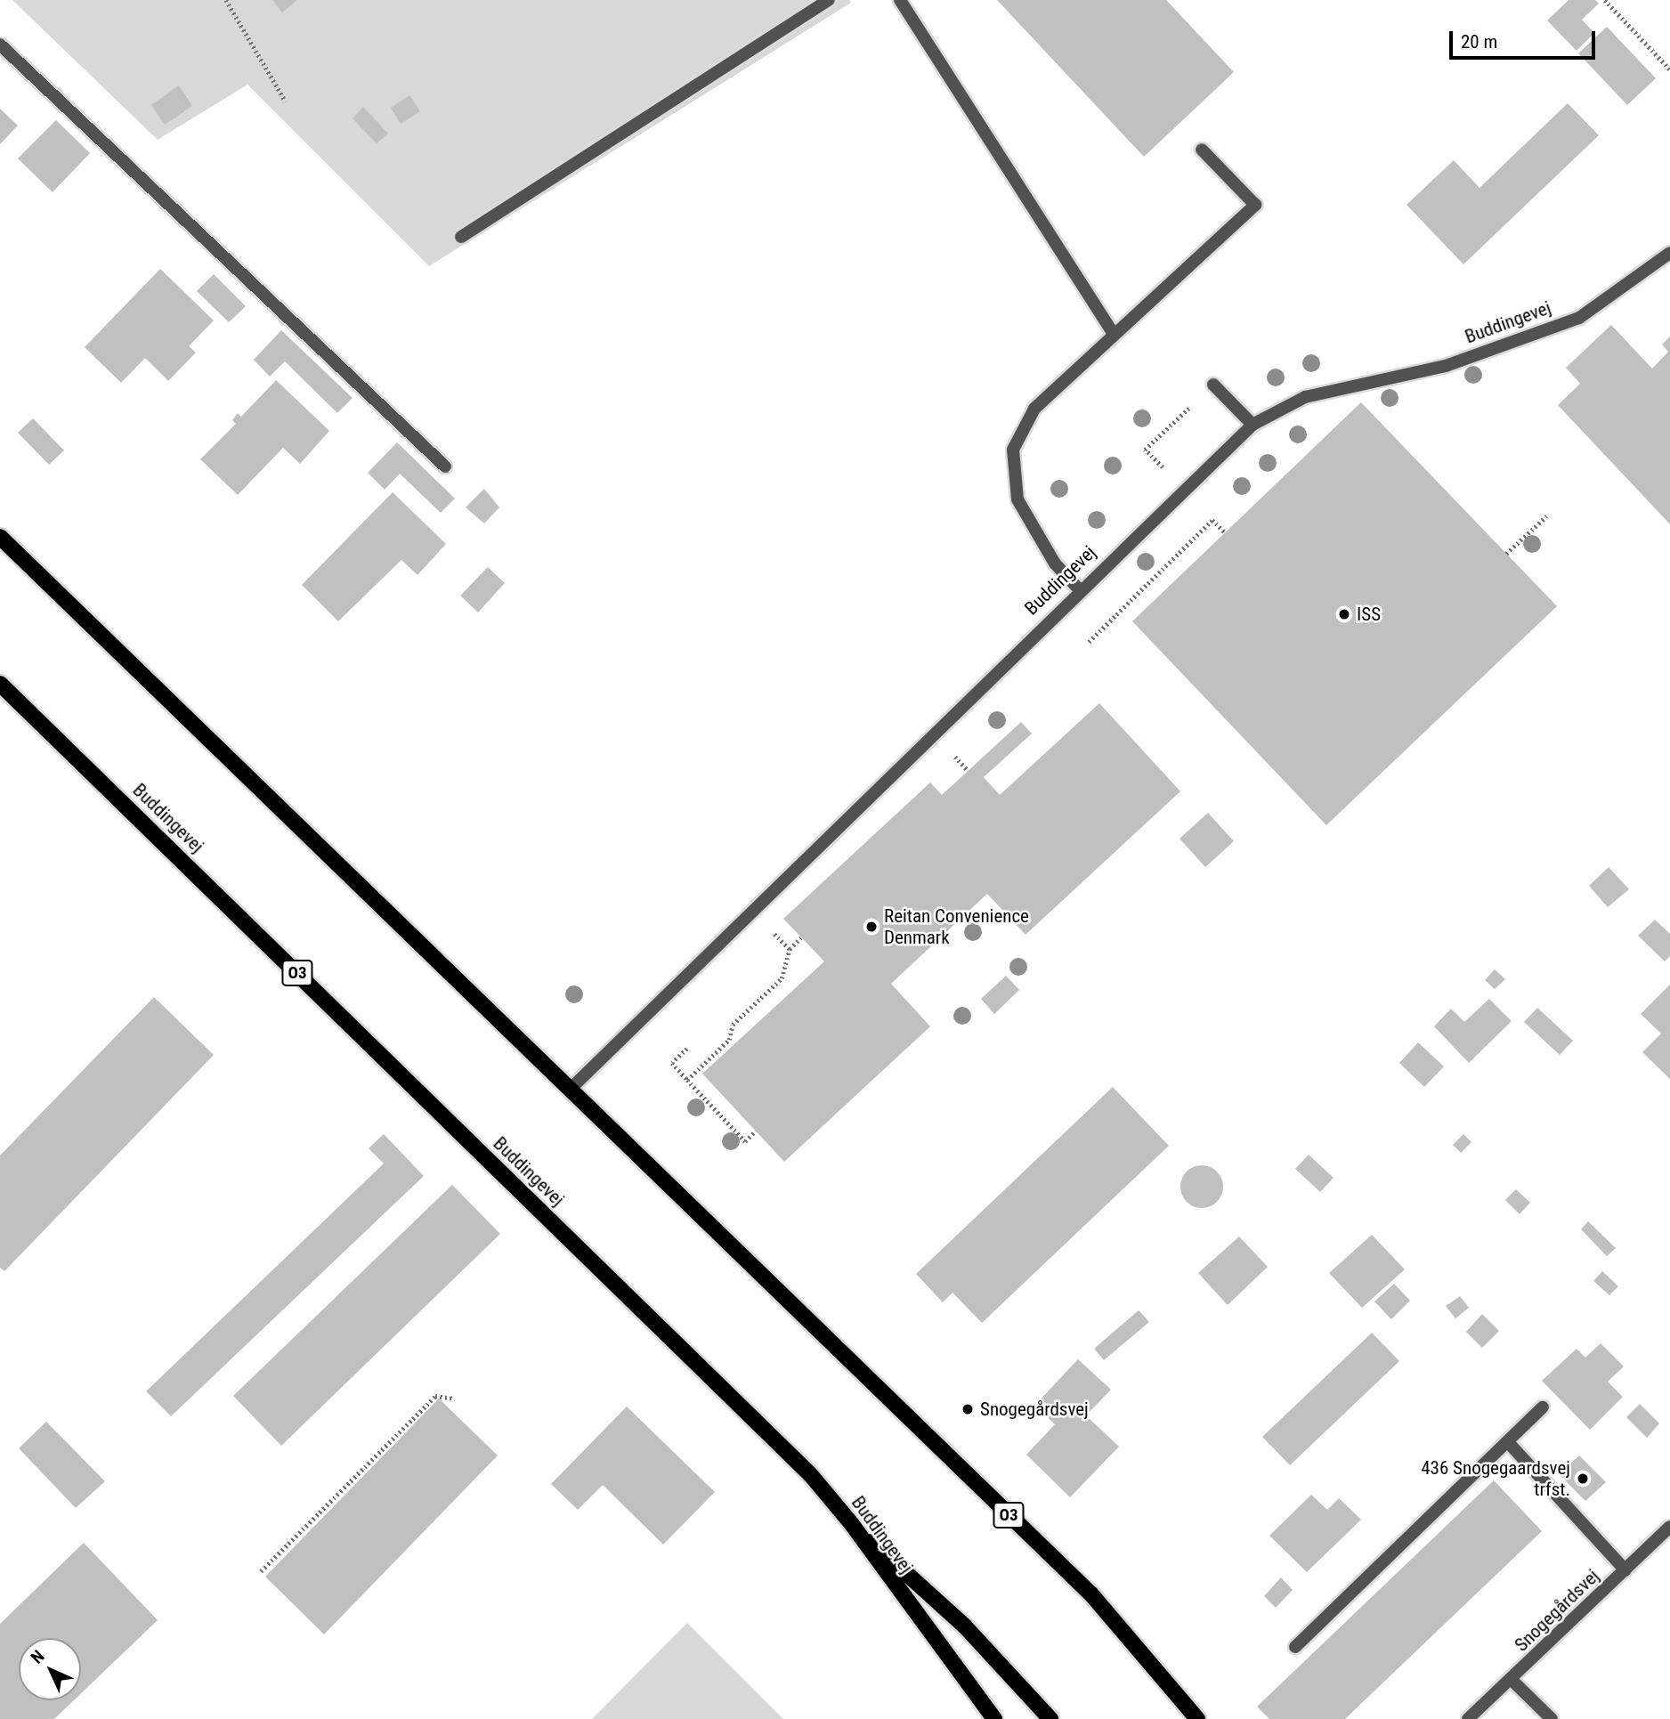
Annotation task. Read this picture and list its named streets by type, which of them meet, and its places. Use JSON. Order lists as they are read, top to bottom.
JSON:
{
  "streets": {
    "main road": ["Buddingevej", "O3"],
    "street": ["Snogegårdsvej"]
  },
  "crossings": [
    ["Buddingevej", "O3"]
  ],
  "places": [
    "ISS",
    "Reitan Convenience Denmark",
    "Snogegårdsvej",
    "436 Snogegaardsvej trfst."
  ],
  "scale_bar": "20 m",
  "north": "top left"
}
